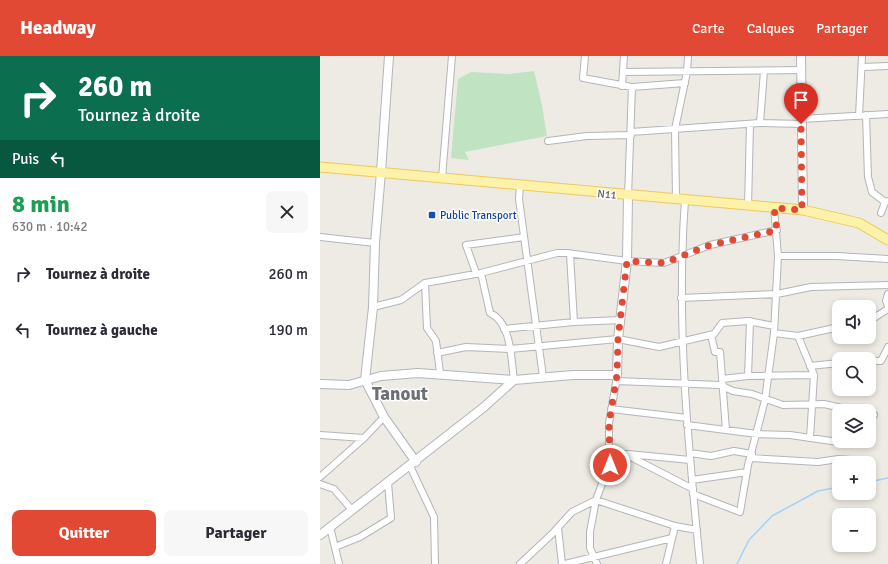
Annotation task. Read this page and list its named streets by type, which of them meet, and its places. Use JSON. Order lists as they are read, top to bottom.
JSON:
{
  "streets": {
    "main road": ["N11"]
  },
  "districts": ["Tanout"],
  "places": {
    "transit": ["Public Transport"]
  },
  "page": {
    "header": "Headway",
    "nav": ["Carte", "Calques", "Partager"],
    "turn": ["260 m", "Tournez à droite"],
    "then": "Puis",
    "heading": ["8 min", "630 m · 10:42"],
    "list": [
      {
        "name": "Tournez à droite",
        "value": "260 m"
      },
      {
        "name": "Tournez à gauche",
        "value": "190 m"
      }
    ],
    "map_buttons": ["+", "−"],
    "buttons": ["Quitter", "Partager"]
  }
}
